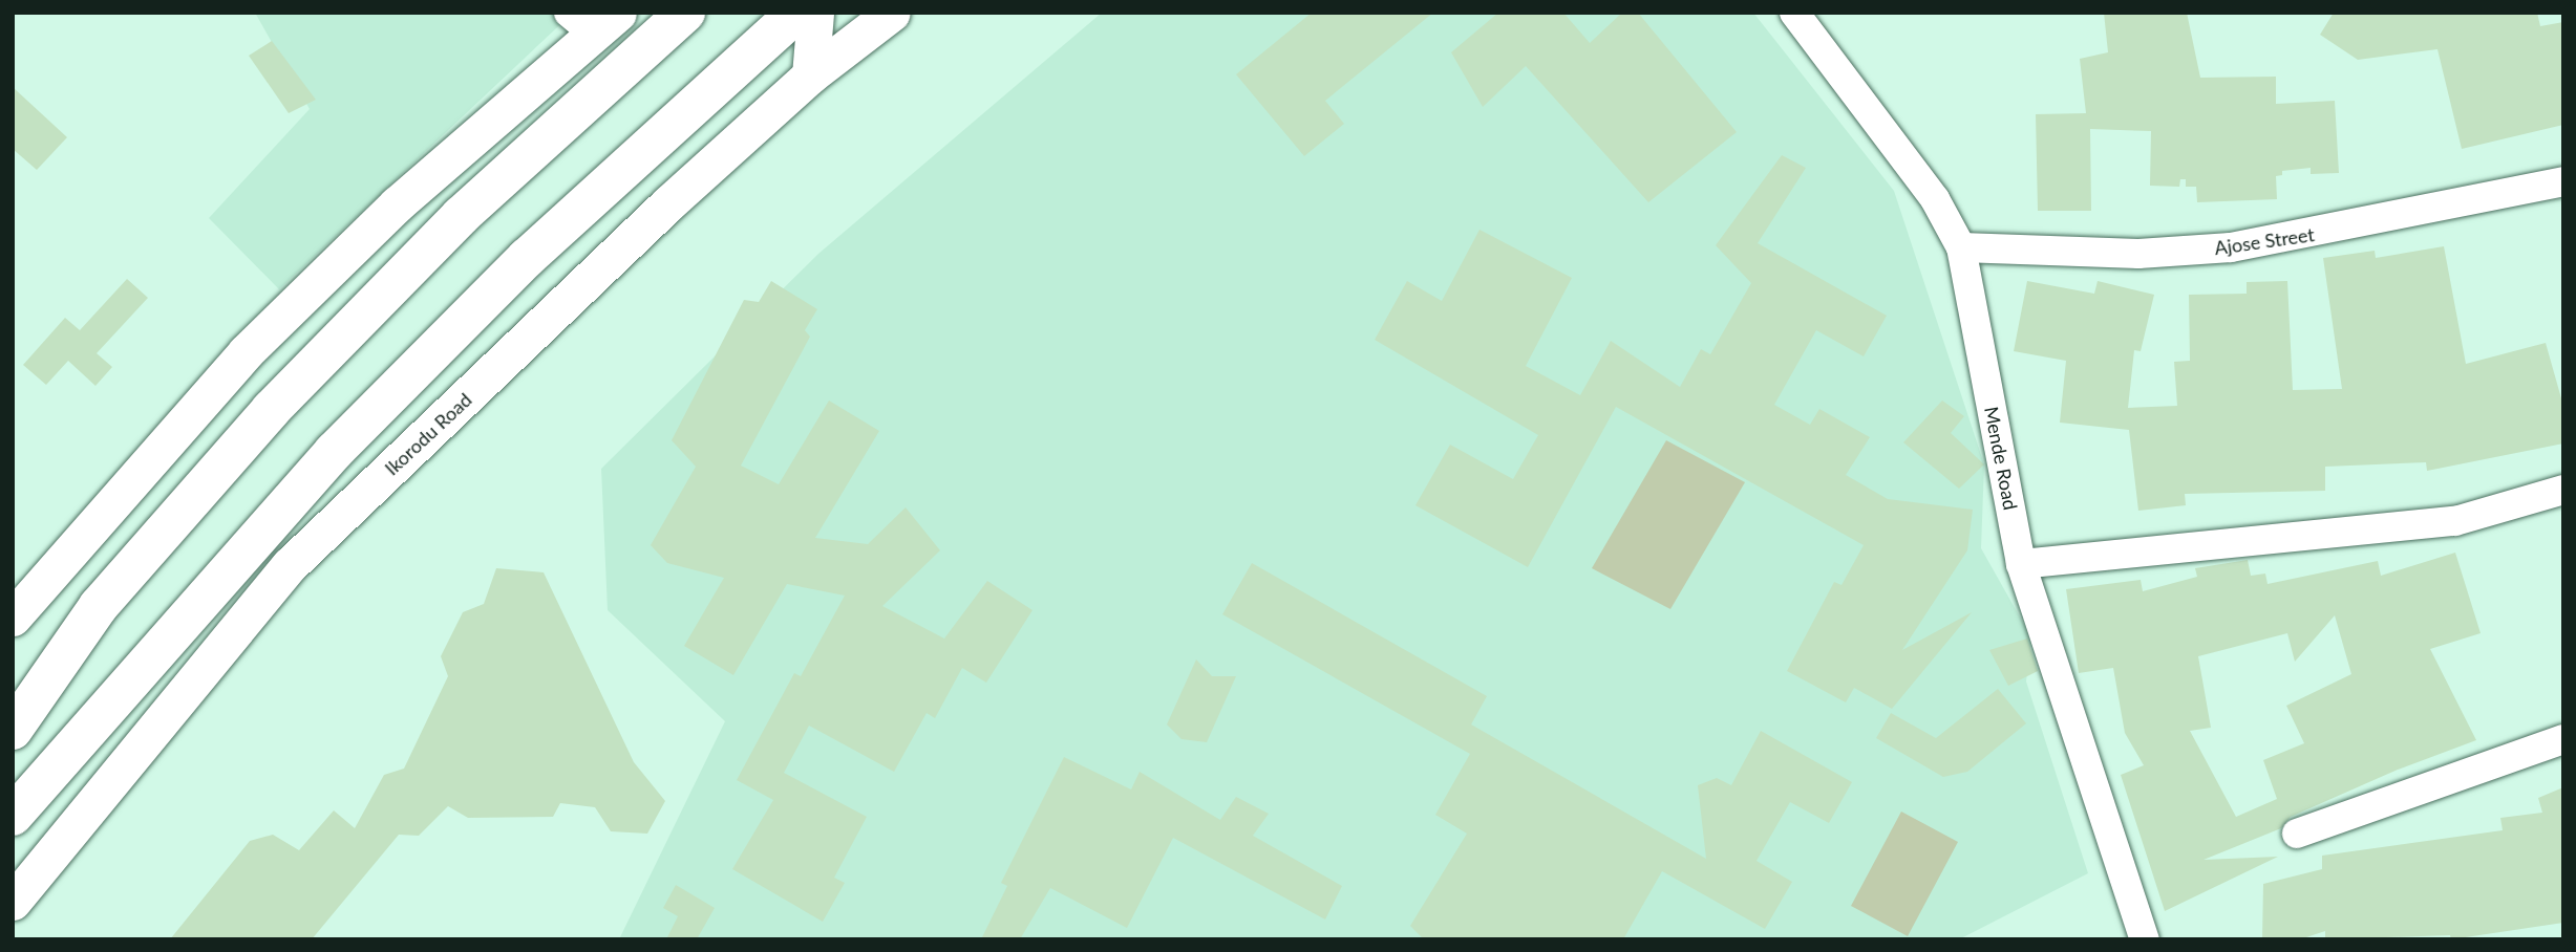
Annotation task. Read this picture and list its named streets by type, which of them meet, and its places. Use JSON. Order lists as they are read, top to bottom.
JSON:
{
  "streets": {
    "main road": ["Ikorodu Road"],
    "street": ["Ajose Street", "Mende Road"]
  },
  "crossings": [
    ["Ajose Street", "Mende Road"]
  ]
}
